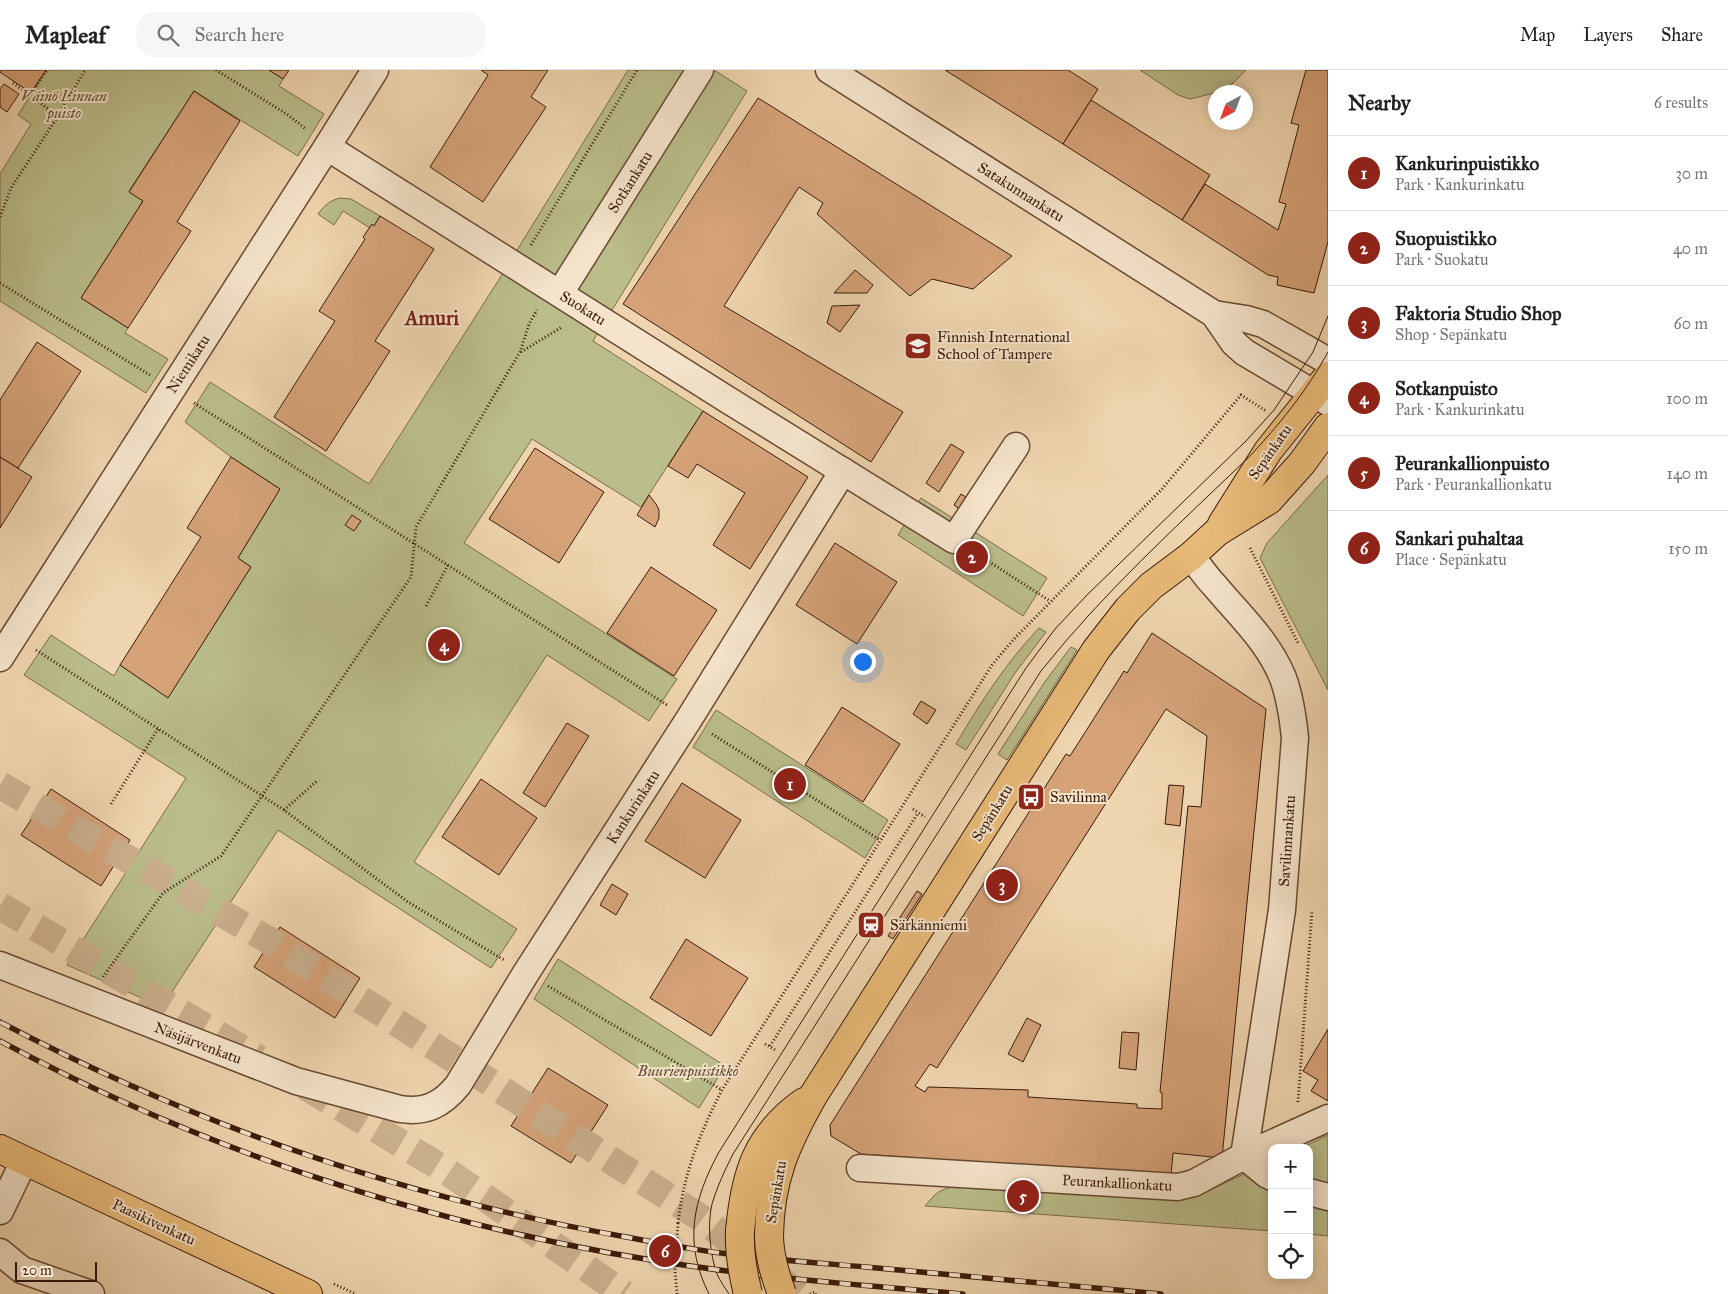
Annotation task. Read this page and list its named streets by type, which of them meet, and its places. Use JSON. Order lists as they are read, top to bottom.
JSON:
{
  "streets": {
    "main road": ["Sepänkatu", "Paasikivenkatu"],
    "street": [
      "Sotkankatu",
      "Satakunnankatu",
      "Suokatu",
      "Niemikatu",
      "Kankurinkatu",
      "Savilinnankatu",
      "Näsijärvenkatu",
      "Peurankallionkatu"
    ]
  },
  "crossings": [
    ["Sotkankatu", "Suokatu"],
    ["Satakunnankatu", "Sepänkatu"],
    ["Suokatu", "Niemikatu"],
    ["Suokatu", "Kankurinkatu"],
    ["Sepänkatu", "Savilinnankatu"],
    ["Kankurinkatu", "Näsijärvenkatu"],
    ["Savilinnankatu", "Peurankallionkatu"]
  ],
  "districts": ["Amuri"],
  "parks": ["Väinö Linnan puisto", "Buurienpuistikko"],
  "places": {
    "school or university": ["Finnish International School of Tampere"],
    "bus stop": ["Savilinna"],
    "station": ["Särkänniemi"]
  },
  "scale_bar": "20 m",
  "north": "bottom left",
  "page": {
    "header": "Mapleaf",
    "search": "Search here",
    "nav": ["Map", "Layers", "Share"],
    "heading": ["Nearby", "6 results"],
    "list": [
      {
        "mark": "1",
        "name": "Kankurinpuistikko",
        "note": "Park · Kankurinkatu",
        "value": "30 m"
      },
      {
        "mark": "2",
        "name": "Suopuistikko",
        "note": "Park · Suokatu",
        "value": "40 m"
      },
      {
        "mark": "3",
        "name": "Faktoria Studio Shop",
        "note": "Shop · Sepänkatu",
        "value": "60 m"
      },
      {
        "mark": "4",
        "name": "Sotkanpuisto",
        "note": "Park · Kankurinkatu",
        "value": "100 m"
      },
      {
        "mark": "5",
        "name": "Peurankallionpuisto",
        "note": "Park · Peurankallionkatu",
        "value": "140 m"
      },
      {
        "mark": "6",
        "name": "Sankari puhaltaa",
        "note": "Place · Sepänkatu",
        "value": "150 m"
      }
    ],
    "pins": [
      "2",
      "4",
      "1",
      "3",
      "5",
      "6"
    ],
    "map_buttons": ["+", "−"],
    "scale": "20 m"
  }
}
